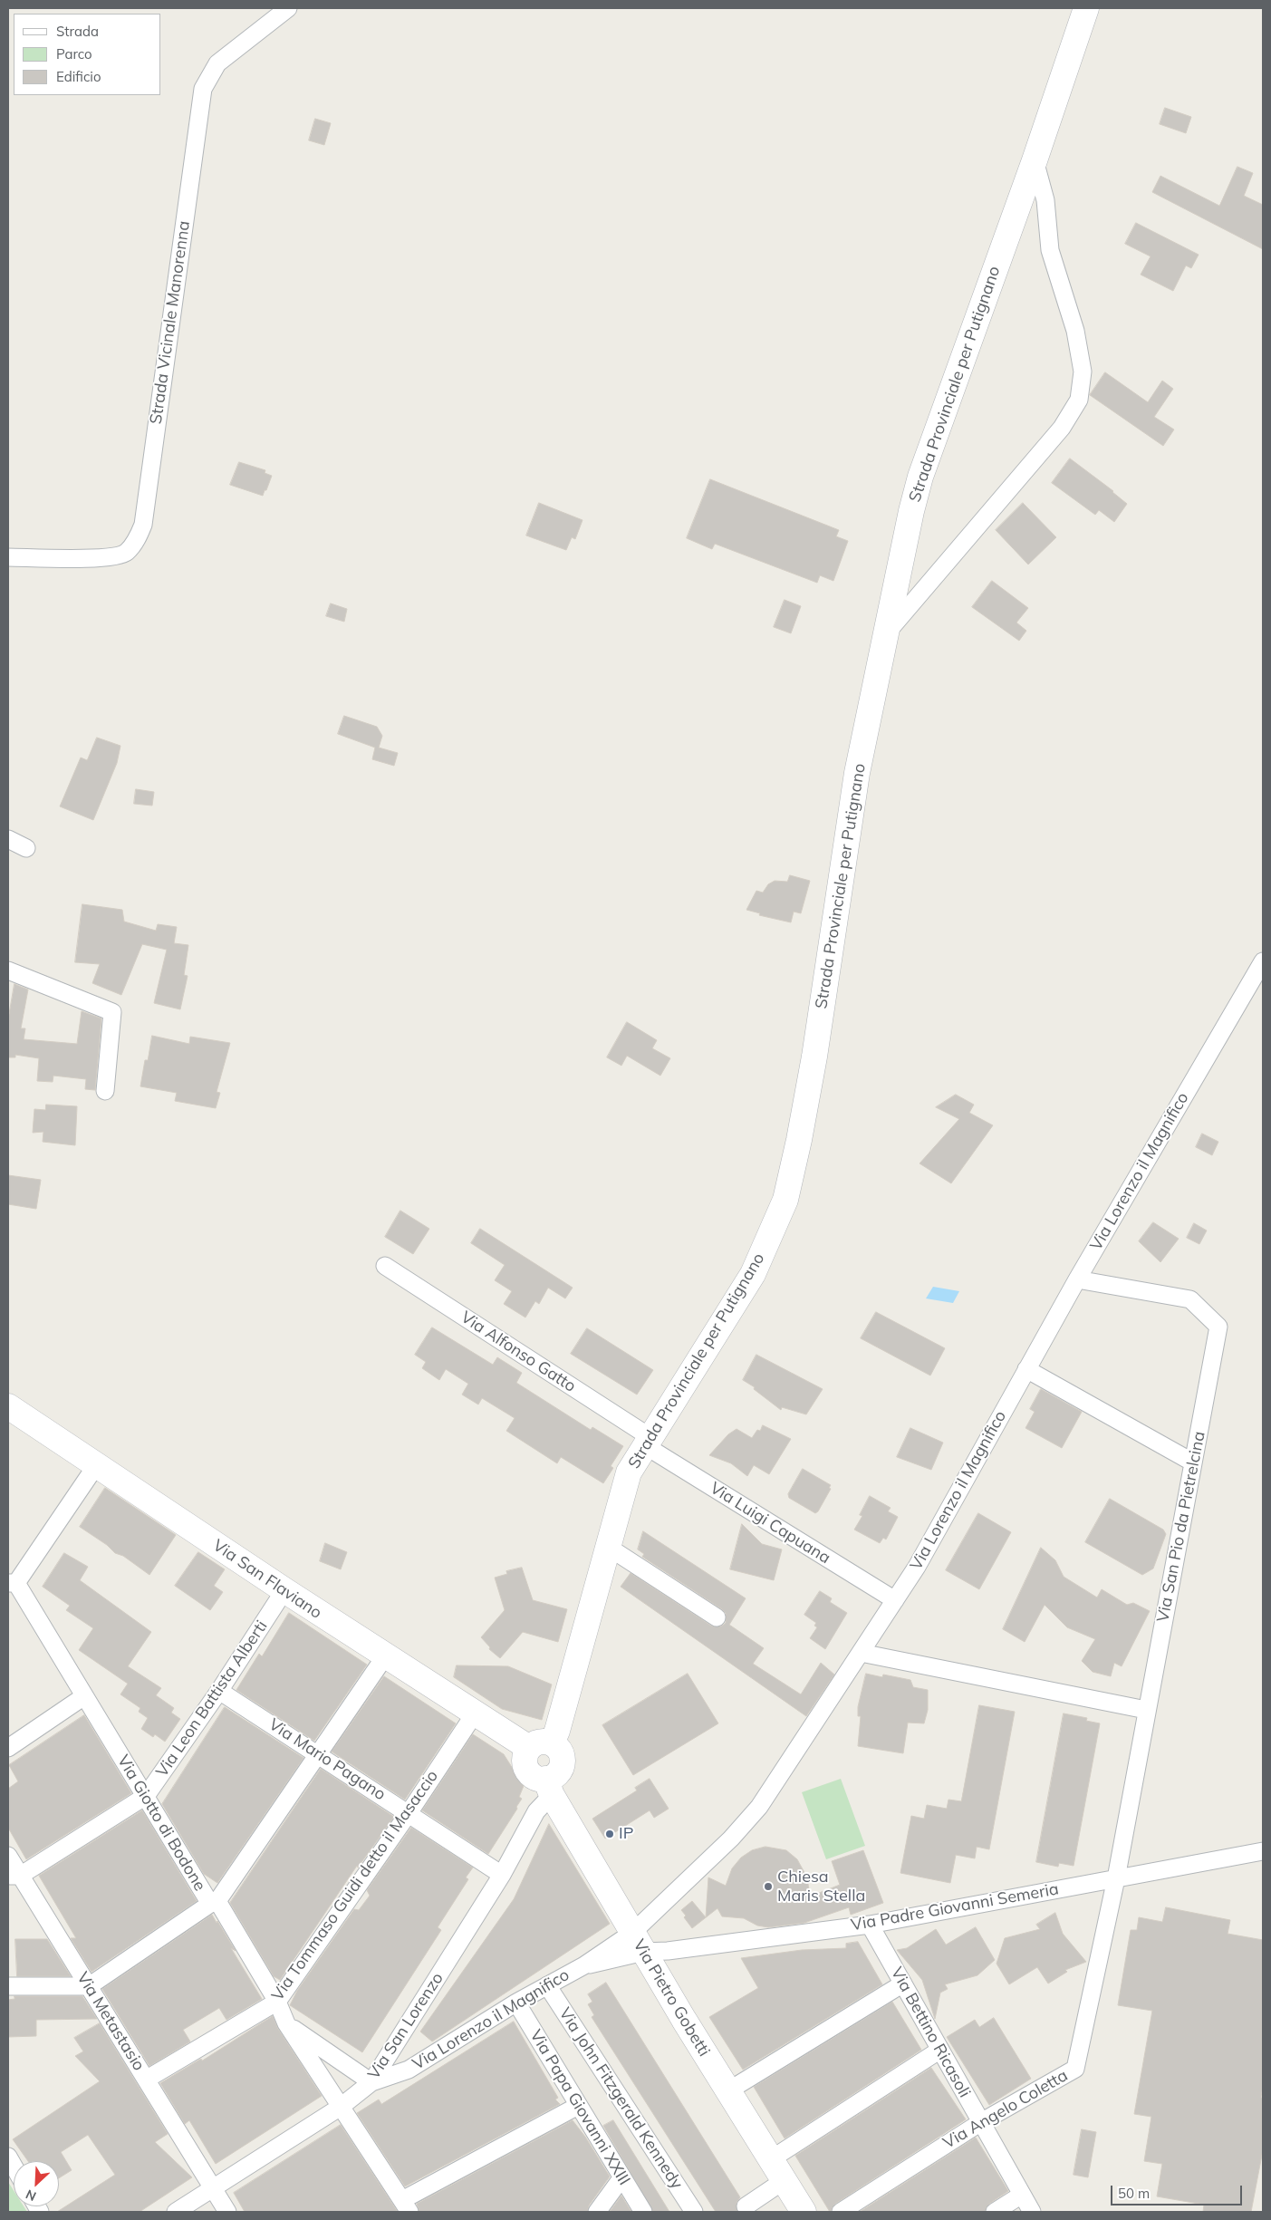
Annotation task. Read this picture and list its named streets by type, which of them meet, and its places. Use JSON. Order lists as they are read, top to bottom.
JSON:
{
  "streets": {
    "street": [
      "Strada Vicinale Manorenna",
      "Strada Provinciale per Putignano",
      "Via Lorenzo il Magnifico",
      "Via Alfonso Gatto",
      "Via Luigi Capuana",
      "Via San Pio da Pietrelcina",
      "Via San Flaviano",
      "Via Leon Battista Alberti",
      "Via Mario Pagano",
      "Via Giotto di Bodone",
      "Via Tommaso Guidi detto il Masaccio",
      "Via Padre Giovanni Semeria",
      "Via Pietro Gobetti",
      "Via Metastasio",
      "Via San Lorenzo",
      "Via Bettino Ricasoli",
      "Via John Fitzgerald Kennedy",
      "Via Papa Giovanni XXIII",
      "Via Angelo Coletta"
    ]
  },
  "crossings": [
    ["Strada Provinciale per Putignano", "Via Alfonso Gatto"],
    ["Strada Provinciale per Putignano", "Via Luigi Capuana"],
    ["Strada Provinciale per Putignano", "Via San Flaviano"],
    ["Strada Provinciale per Putignano", "Via Pietro Gobetti"],
    ["Strada Provinciale per Putignano", "Via San Lorenzo"],
    ["Via Lorenzo il Magnifico", "Via Luigi Capuana"],
    ["Via Lorenzo il Magnifico", "Via San Pio da Pietrelcina"],
    ["Via Lorenzo il Magnifico", "Via Padre Giovanni Semeria"],
    ["Via Lorenzo il Magnifico", "Via Pietro Gobetti"],
    ["Via Lorenzo il Magnifico", "Via San Lorenzo"],
    ["Via Lorenzo il Magnifico", "Via John Fitzgerald Kennedy"],
    ["Via Lorenzo il Magnifico", "Via Papa Giovanni XXIII"],
    ["Via Alfonso Gatto", "Via Luigi Capuana"],
    ["Via San Pio da Pietrelcina", "Via Padre Giovanni Semeria"],
    ["Via San Pio da Pietrelcina", "Via Angelo Coletta"],
    ["Via San Flaviano", "Via Leon Battista Alberti"],
    ["Via San Flaviano", "Via Tommaso Guidi detto il Masaccio"],
    ["Via Leon Battista Alberti", "Via Mario Pagano"],
    ["Via Leon Battista Alberti", "Via Giotto di Bodone"],
    ["Via Leon Battista Alberti", "Via Metastasio"],
    ["Via Mario Pagano", "Via Tommaso Guidi detto il Masaccio"],
    ["Via Mario Pagano", "Via San Lorenzo"],
    ["Via Giotto di Bodone", "Via Tommaso Guidi detto il Masaccio"],
    ["Via Giotto di Bodone", "Via San Lorenzo"],
    ["Via Tommaso Guidi detto il Masaccio", "Via Metastasio"],
    ["Via Padre Giovanni Semeria", "Via Pietro Gobetti"],
    ["Via Padre Giovanni Semeria", "Via Bettino Ricasoli"],
    ["Via Padre Giovanni Semeria", "Via Angelo Coletta"],
    ["Via Pietro Gobetti", "Via San Lorenzo"],
    ["Via Metastasio", "Via San Lorenzo"],
    ["Via Bettino Ricasoli", "Via Angelo Coletta"]
  ],
  "places": ["IP", "Chiesa Maris Stella"],
  "legend": ["Strada", "Parco", "Edificio"],
  "scale_bar": "50 m",
  "north": "bottom left"
}
